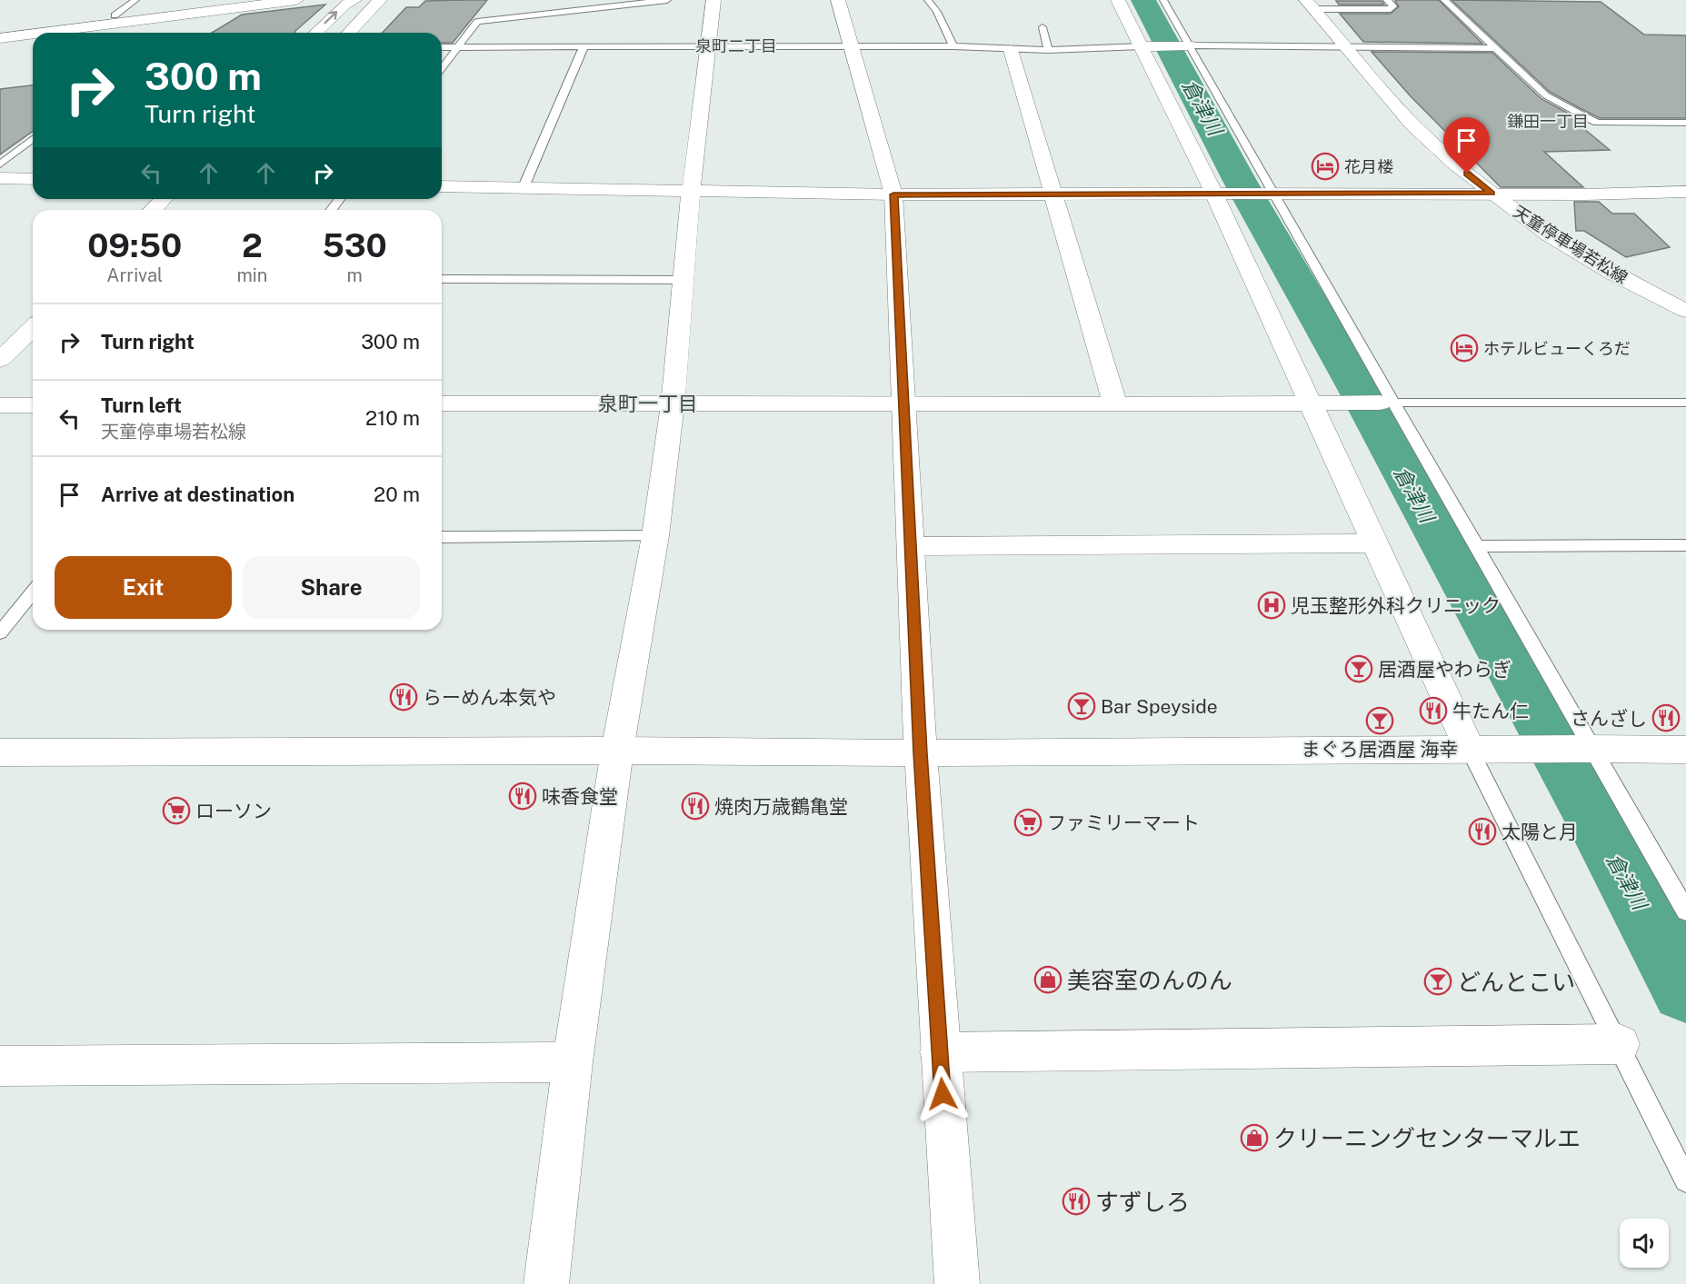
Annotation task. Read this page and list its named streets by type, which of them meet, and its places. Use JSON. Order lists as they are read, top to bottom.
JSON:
{
  "streets": {
    "main road": ["天童停車場若松線"]
  },
  "districts": ["泉町二丁目", "鎌田一丁目", "泉町一丁目"],
  "water": ["倉津川"],
  "places": {
    "hotel": ["花月楼", "ホテルビューくろだ"],
    "hospital": ["児玉整形外科クリニック"],
    "bar": [
      "居酒屋やわらぎ",
      "Bar Speyside",
      "まぐろ居酒屋 海幸",
      "どんとこい"
    ],
    "restaurant": [
      "らーめん本気や",
      "牛たん仁",
      "さんざし",
      "味香食堂",
      "焼肉万歳鶴亀堂",
      "太陽と月",
      "すずしろ"
    ],
    "supermarket": ["ローソン", "ファミリーマート"],
    "shop": ["美容室のんのん", "クリーニングセンターマルエ"]
  },
  "page": {
    "turn": ["300 m", "Turn right"],
    "eta": [
      "09:50",
      "Arrival",
      "2",
      "min",
      "530",
      "m"
    ],
    "list": [
      {
        "name": "Turn right",
        "value": "300 m"
      },
      {
        "name": "Turn left",
        "note": "天童停車場若松線",
        "value": "210 m"
      },
      {
        "name": "Arrive at destination",
        "value": "20 m"
      }
    ],
    "buttons": ["Exit", "Share"]
  }
}
